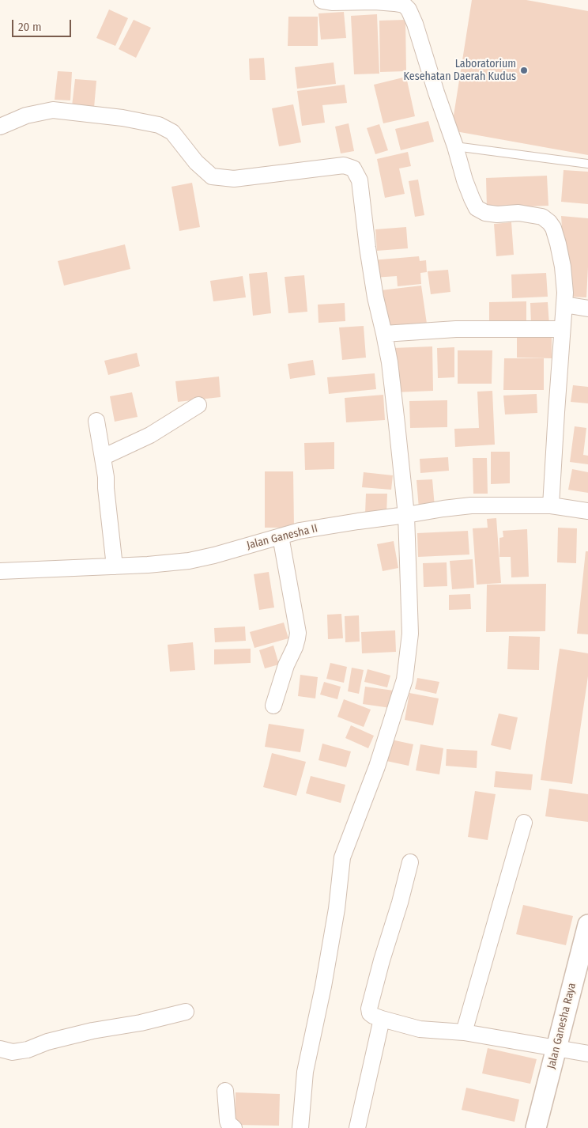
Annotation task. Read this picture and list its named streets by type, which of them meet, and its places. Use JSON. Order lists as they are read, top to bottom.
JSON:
{
  "streets": {
    "street": ["Jalan Ganesha II", "Jalan Ganesha Raya"]
  },
  "places": ["Laboratorium Kesehatan Daerah Kudus"],
  "scale_bar": "20 m"
}
